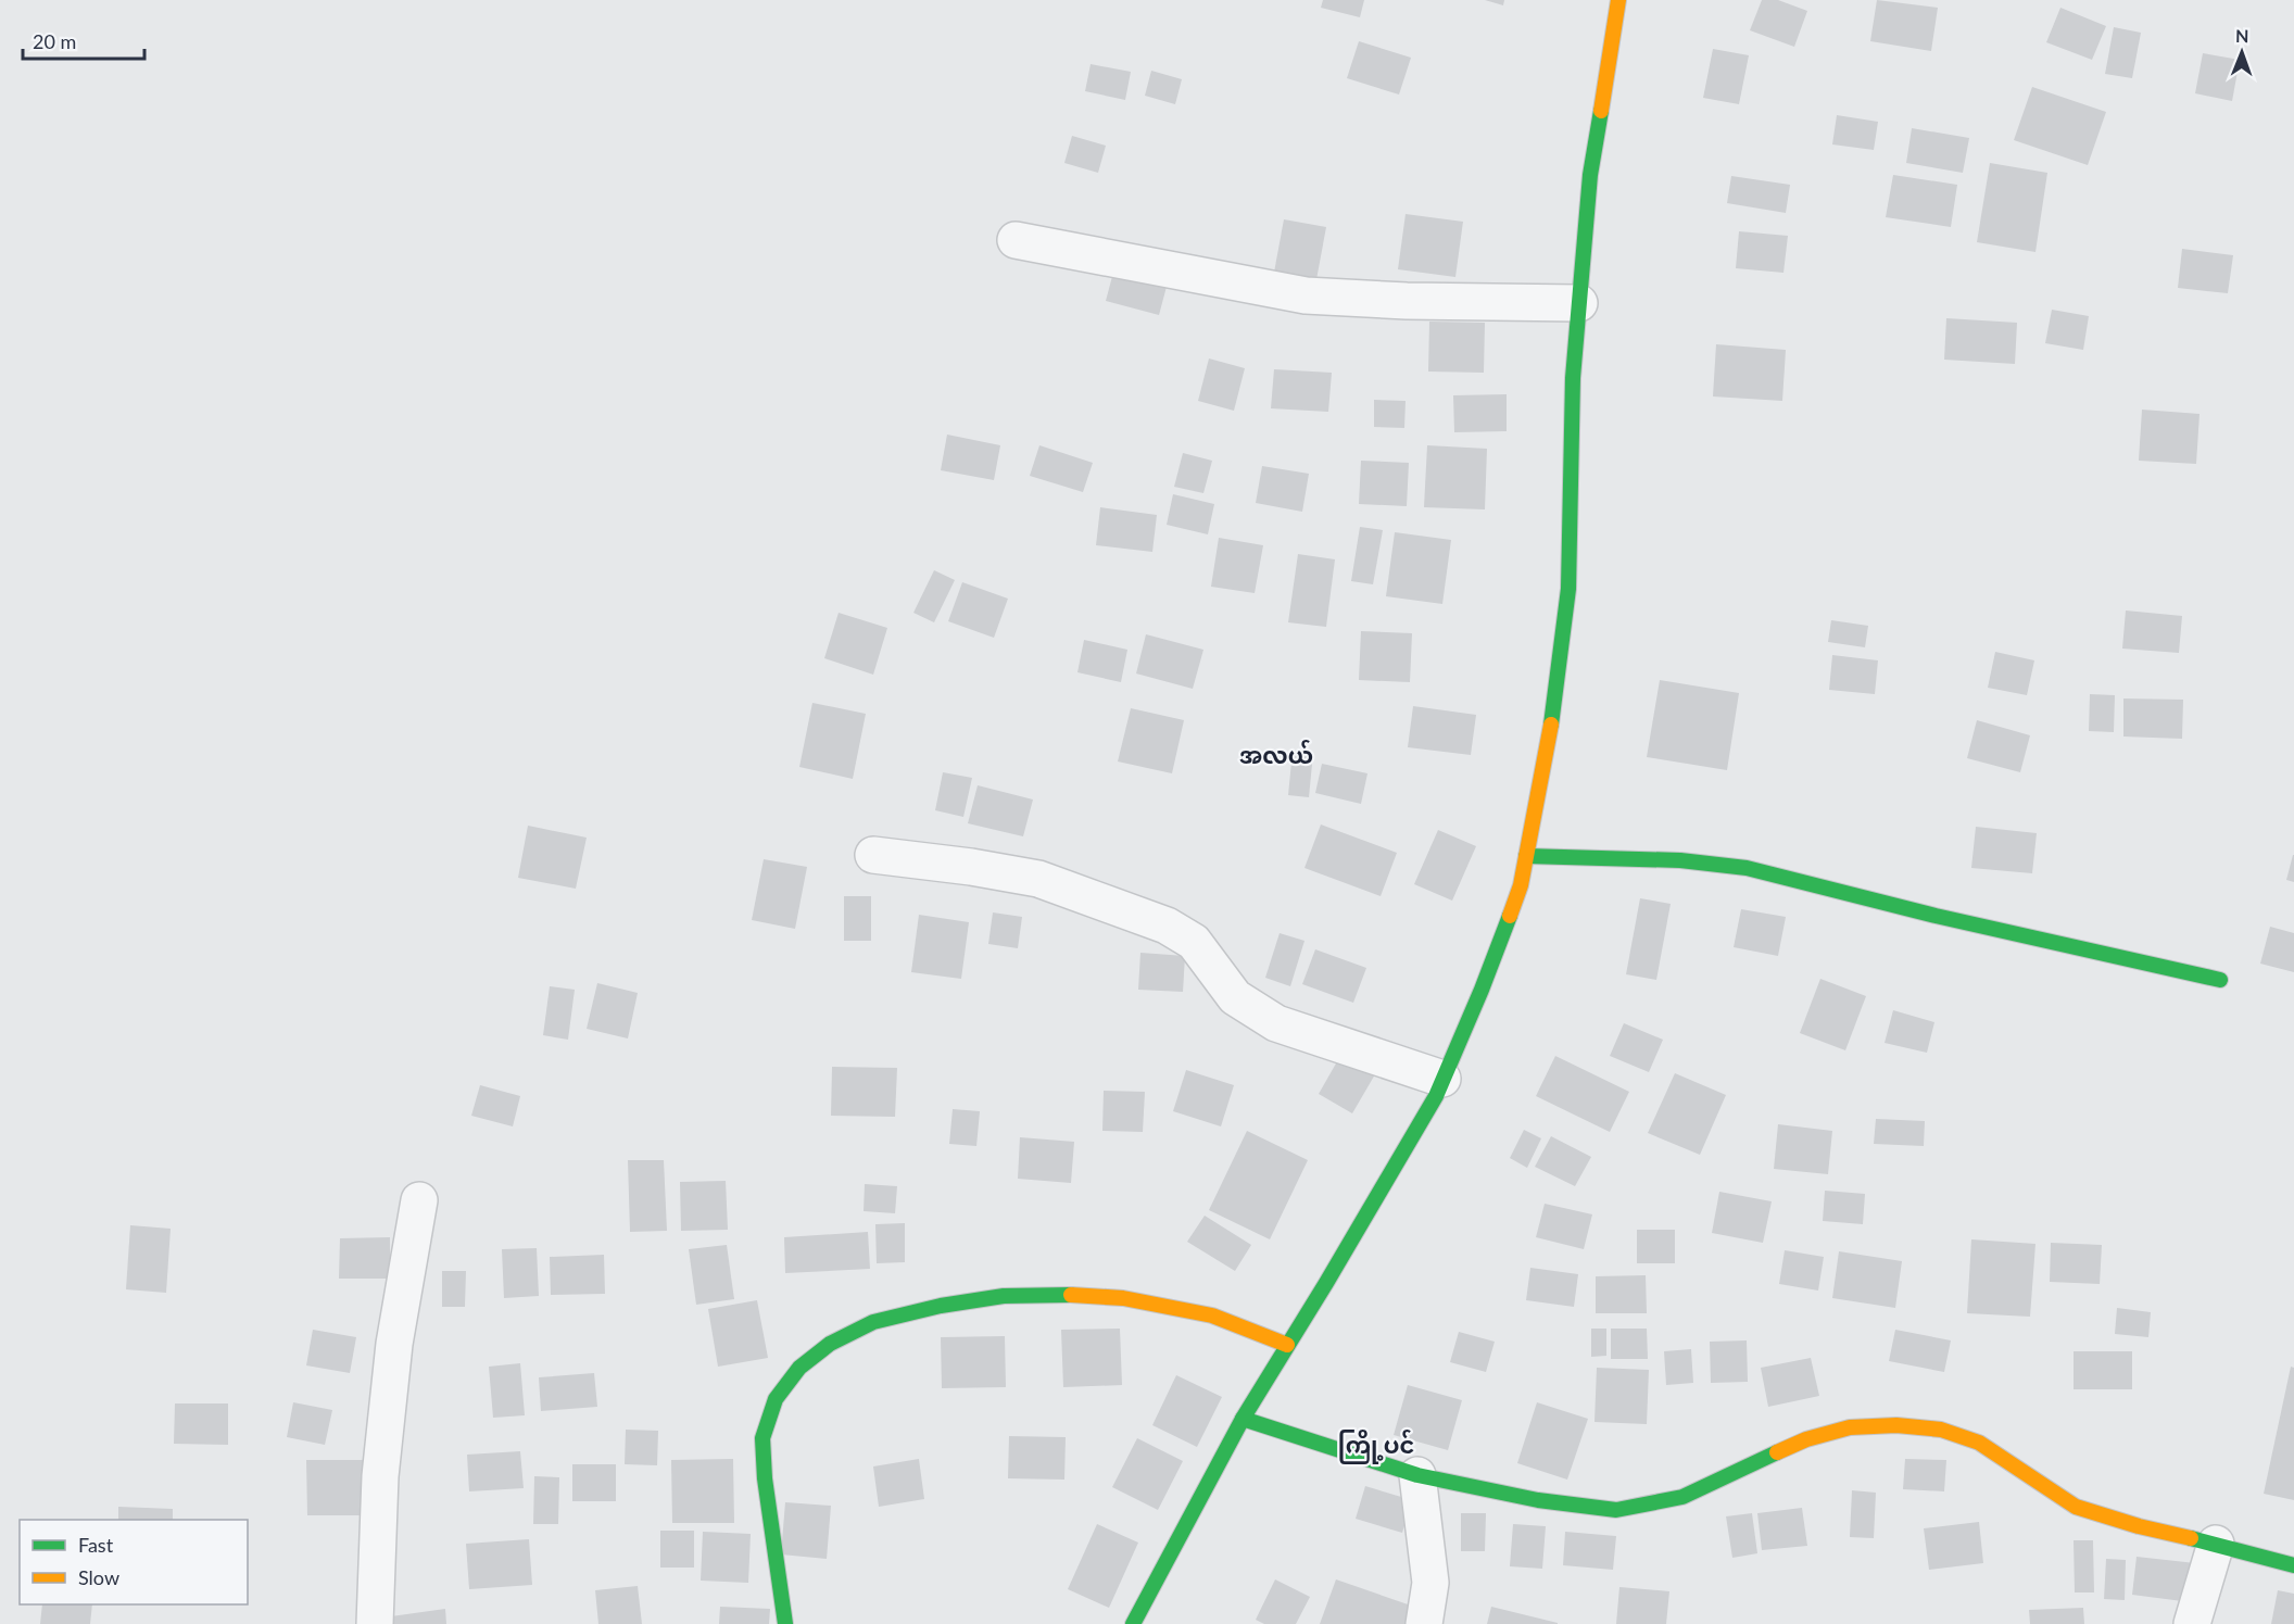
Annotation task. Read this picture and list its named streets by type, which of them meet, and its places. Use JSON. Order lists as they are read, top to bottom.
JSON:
{
  "districts": ["အလယ်", "ကြို့ပင်"],
  "legend": ["Fast", "Slow"],
  "scale_bar": "20 m",
  "north": "top"
}
